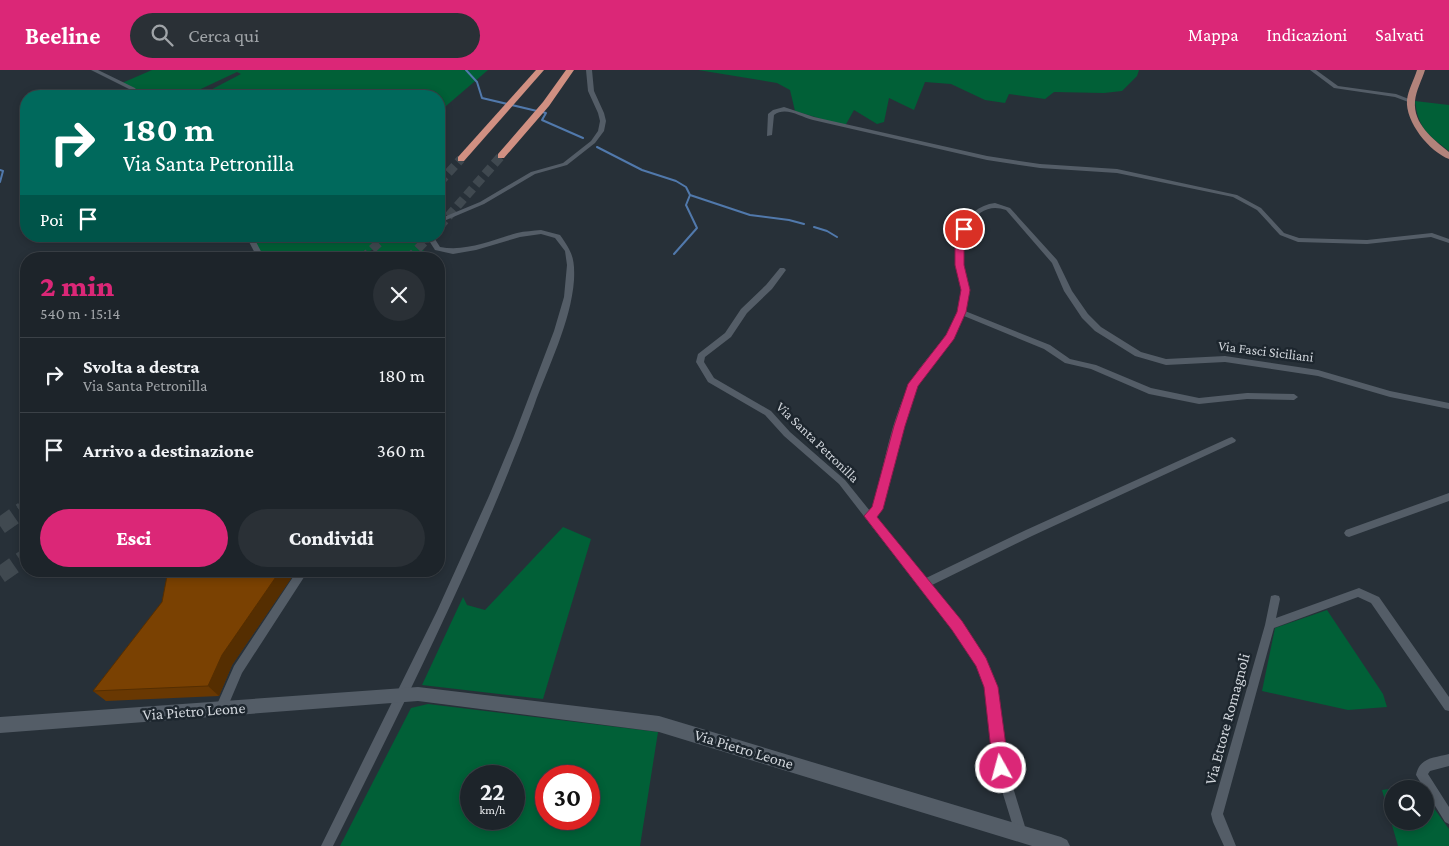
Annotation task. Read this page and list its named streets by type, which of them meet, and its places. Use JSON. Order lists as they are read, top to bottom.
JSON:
{
  "streets": {
    "main road": ["Via Pietro Leone"],
    "street": ["Via Fasci Siciliani", "Via Santa Petronilla", "Via Ettore Romagnoli"]
  },
  "crossings": [
    ["Via Santa Petronilla", "Via Pietro Leone"]
  ],
  "page": {
    "header": "Beeline",
    "search": "Cerca qui",
    "nav": ["Mappa", "Indicazioni", "Salvati"],
    "turn": ["180 m", "Via Santa Petronilla"],
    "then": "Poi",
    "heading": ["2 min", "540 m · 15:14"],
    "list": [
      {
        "name": "Svolta a destra",
        "note": "Via Santa Petronilla",
        "value": "180 m"
      },
      {
        "name": "Arrivo a destinazione",
        "value": "360 m"
      }
    ],
    "buttons": ["Esci", "Condividi"],
    "speed": "22 km/h",
    "limit": "30"
  }
}
